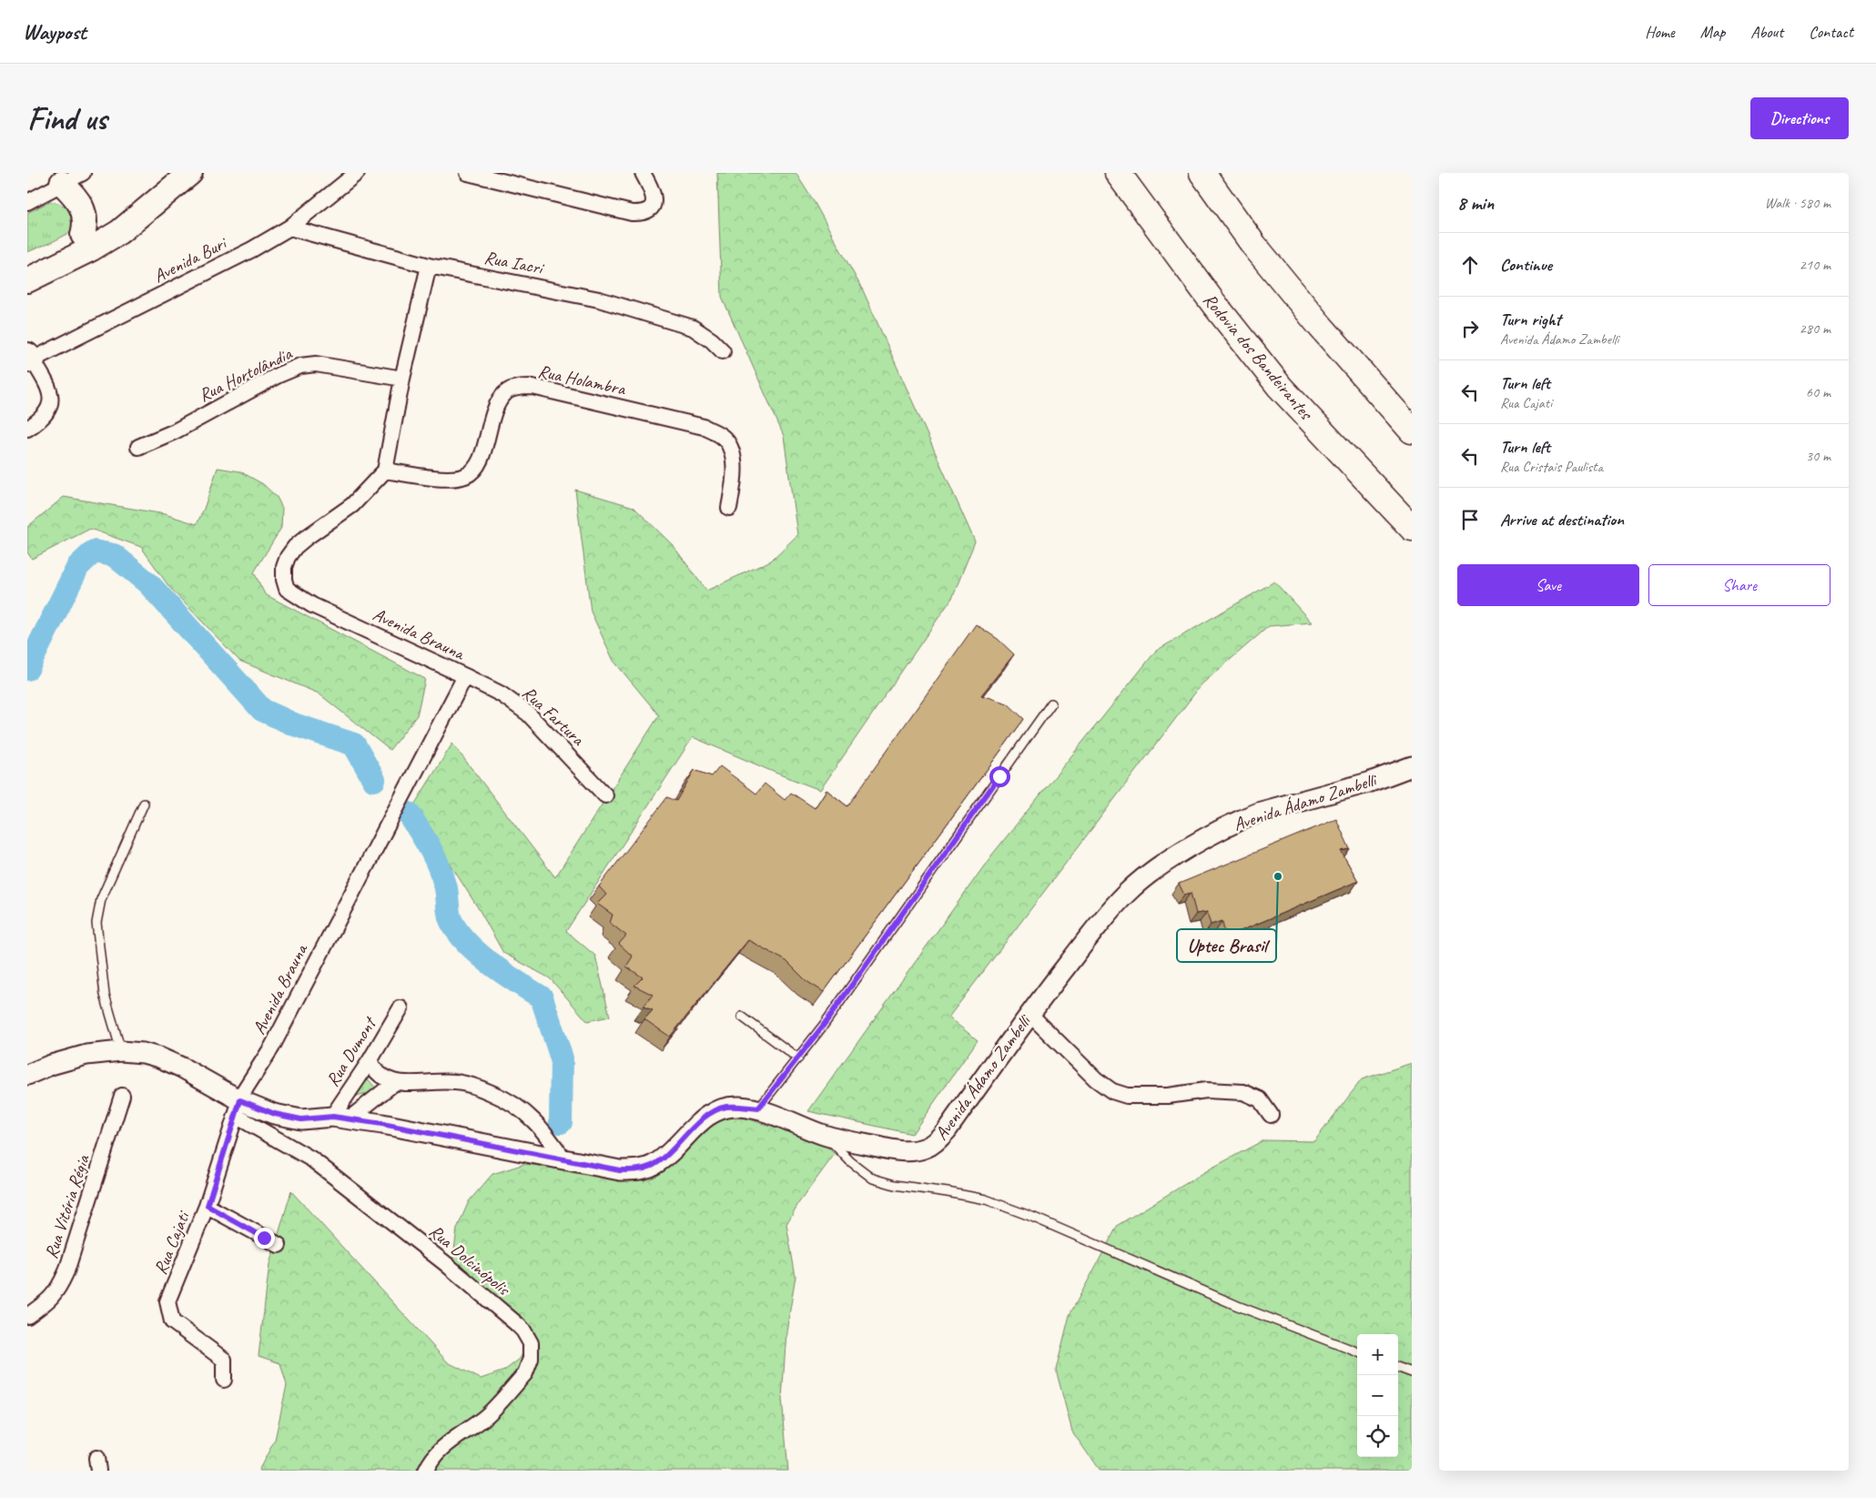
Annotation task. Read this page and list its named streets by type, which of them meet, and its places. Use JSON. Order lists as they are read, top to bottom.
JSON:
{
  "streets": {
    "highway": ["Rodovia dos Bandeirantes"],
    "street": [
      "Avenida Buri",
      "Rua Iacri",
      "Rua Hortolândia",
      "Rua Holambra",
      "Avenida Brauna",
      "Rua Fartura",
      "Avenida Ádamo Zambelli",
      "Rua Dumont",
      "Rua Vitória Régia",
      "Rua Cajati",
      "Rua Dolcinópolis"
    ]
  },
  "crossings": [
    ["Avenida Buri", "Rua Iacri"],
    ["Rua Holambra", "Avenida Brauna"],
    ["Avenida Brauna", "Rua Fartura"],
    ["Avenida Brauna", "Avenida Ádamo Zambelli"],
    ["Avenida Brauna", "Rua Cajati"],
    ["Avenida Brauna", "Rua Dolcinópolis"],
    ["Avenida Ádamo Zambelli", "Rua Dumont"],
    ["Avenida Ádamo Zambelli", "Rua Cajati"],
    ["Avenida Ádamo Zambelli", "Rua Dolcinópolis"],
    ["Rua Cajati", "Rua Dolcinópolis"]
  ],
  "places": ["Uptec Brasil"],
  "page": {
    "header": "Waypost",
    "nav": [
      "Home",
      "Map",
      "About",
      "Contact"
    ],
    "buttons": [
      "Directions",
      ["Save", "Share"]
    ],
    "title": "Find us",
    "heading": ["8 min", "Walk · 580 m"],
    "list": [
      ["Continue", "210 m"],
      ["Turn right", "Avenida Ádamo Zambelli", "280 m"],
      ["Turn left", "Rua Cajati", "60 m"],
      ["Turn left", "Rua Cristais Paulista", "30 m"],
      "Arrive at destination"
    ],
    "map_buttons": ["+", "−"]
  }
}
